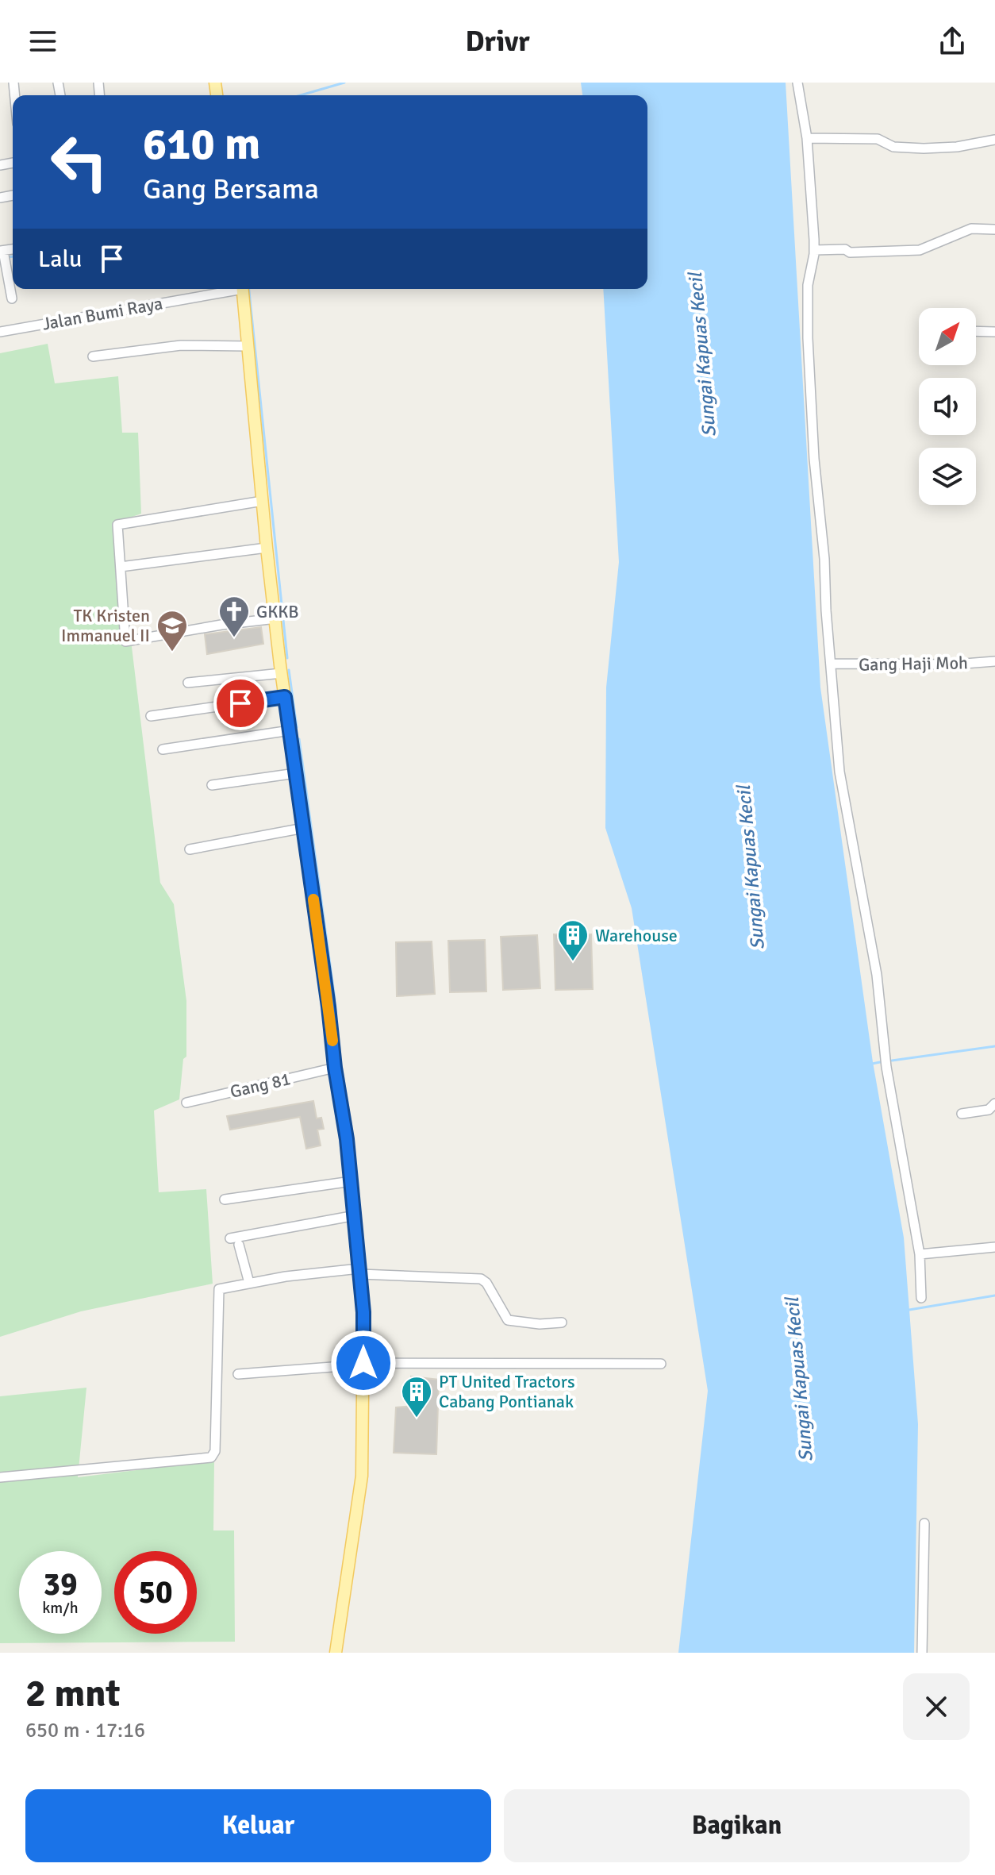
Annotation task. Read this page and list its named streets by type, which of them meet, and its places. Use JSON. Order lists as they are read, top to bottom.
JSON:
{
  "streets": {
    "street": ["Jalan Bumi Raya", "Gang Haji Moh", "Gang 81"]
  },
  "water": ["Sungai Kapuas Kecil"],
  "places": {
    "church": ["GKKB"],
    "school or university": ["TK Kristen Immanuel II"],
    "building": ["Warehouse", "PT United Tractors Cabang Pontianak"]
  },
  "north": "top right",
  "page": {
    "header": "Drivr",
    "turn": ["610 m", "Gang Bersama"],
    "then": "Lalu",
    "speed": "39 km/h",
    "limit": "50",
    "heading": ["2 mnt", "650 m · 17:16"],
    "buttons": ["Keluar", "Bagikan"]
  }
}
